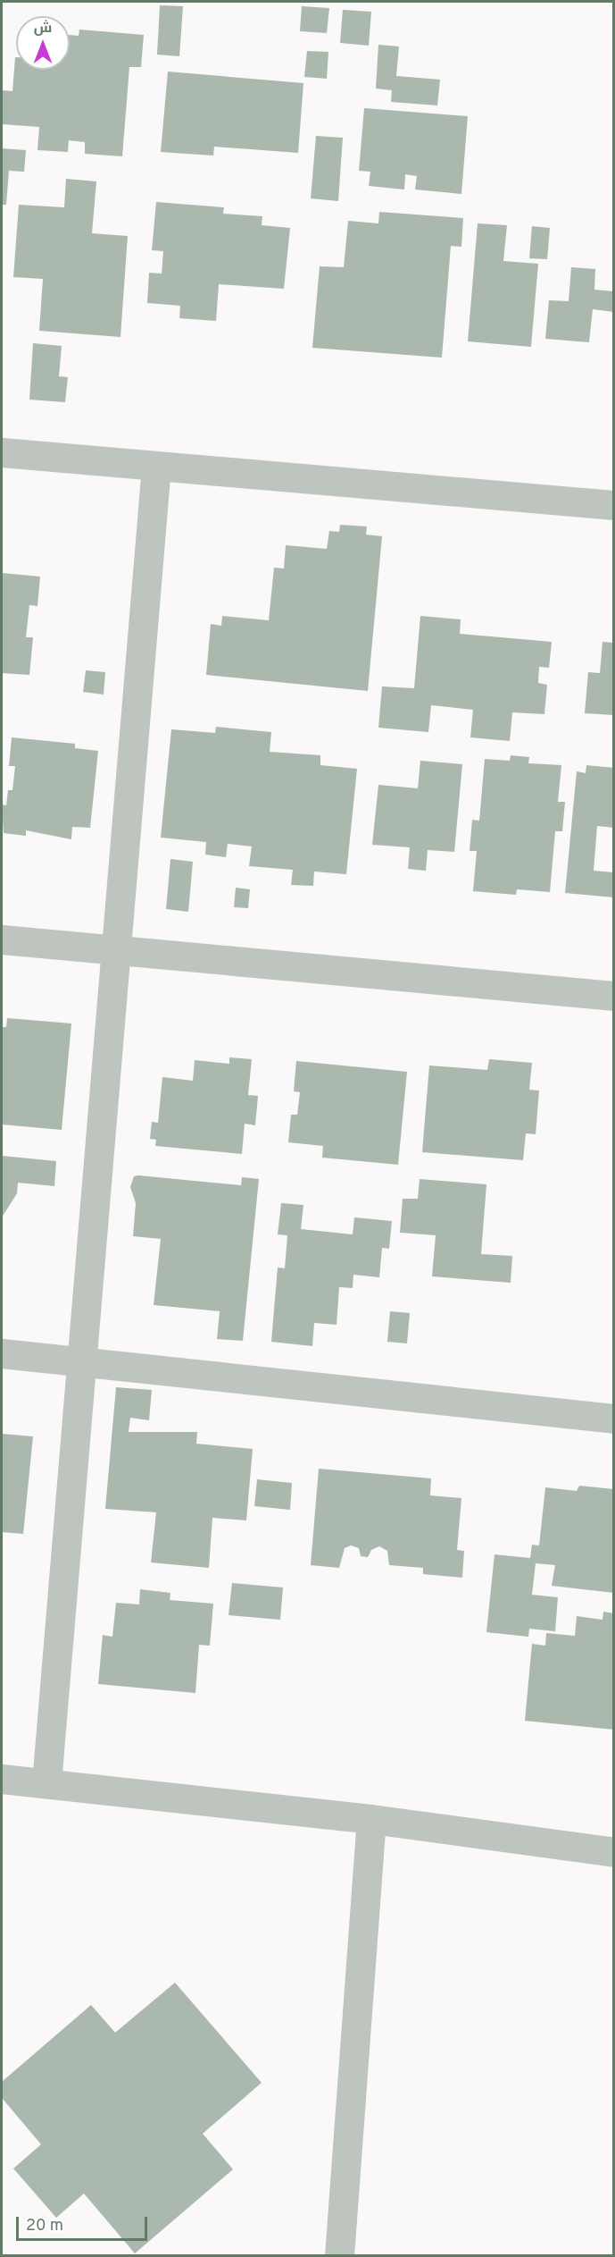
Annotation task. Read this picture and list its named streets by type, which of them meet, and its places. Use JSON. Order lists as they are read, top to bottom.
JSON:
{
  "scale_bar": "20 m",
  "north": "top"
}
